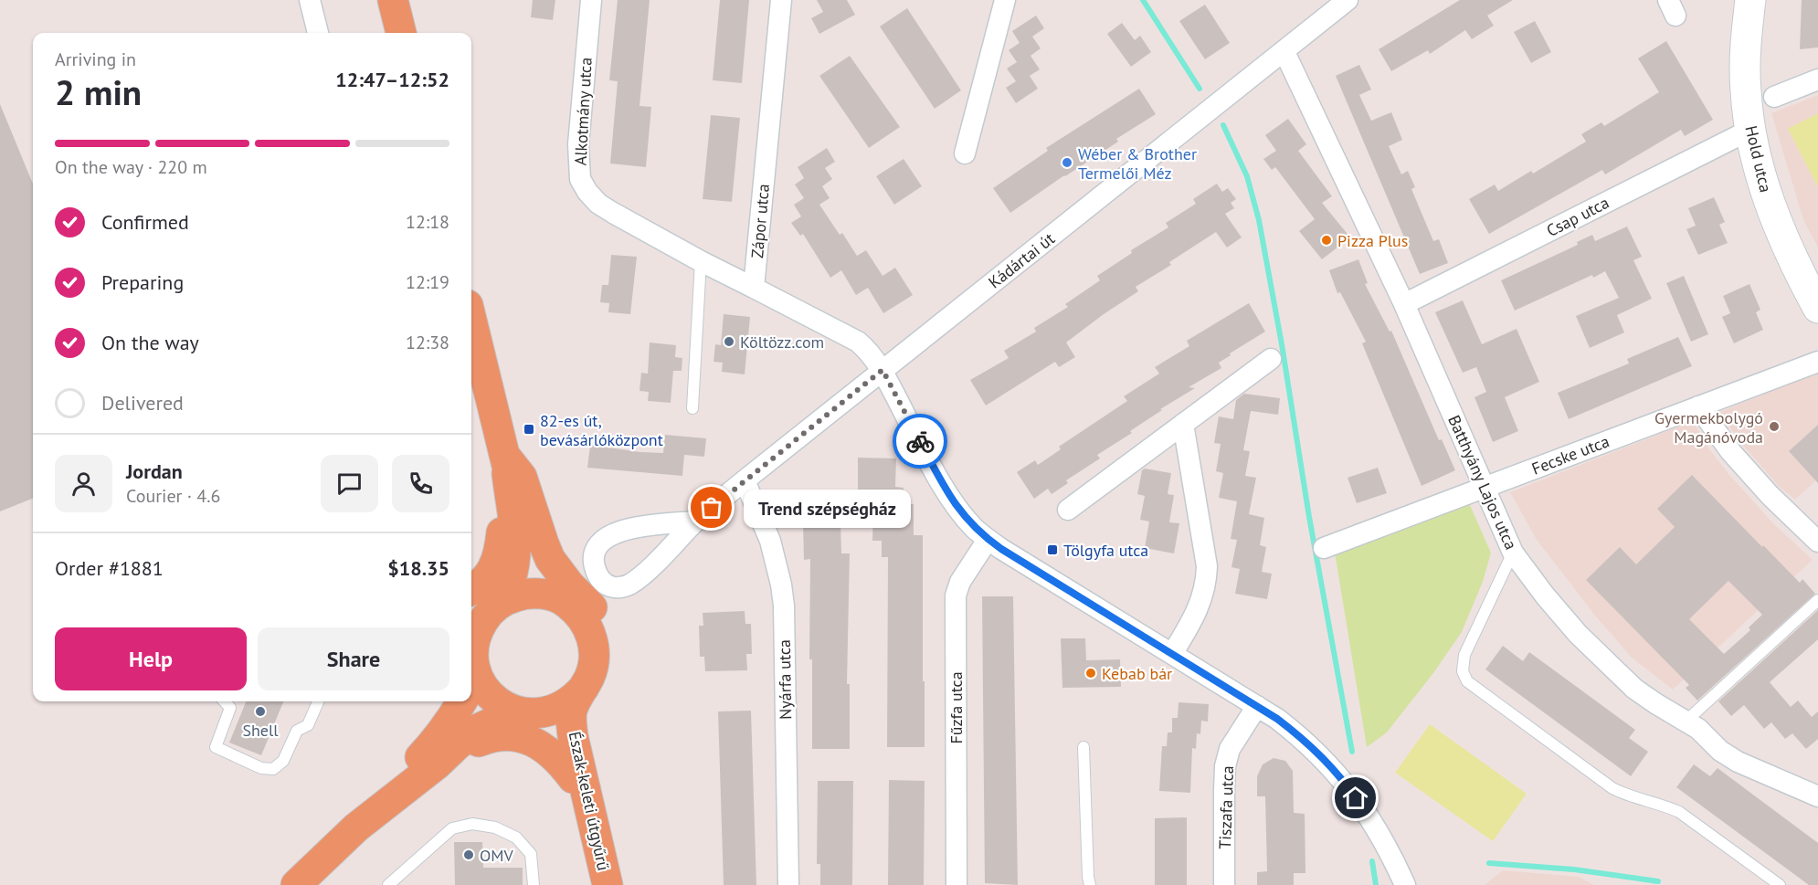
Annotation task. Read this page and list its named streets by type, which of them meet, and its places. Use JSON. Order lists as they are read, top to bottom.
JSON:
{
  "streets": {
    "main road": ["Észak-keleti útgyűrű"],
    "street": [
      "Alkotmány utca",
      "Hold utca",
      "Csap utca",
      "Zápor utca",
      "Kádártai út",
      "Fecske utca",
      "Batthyány Lajos utca",
      "Nyárfa utca",
      "Fűzfa utca",
      "Tiszafa utca"
    ]
  },
  "crossings": [
    ["Alkotmány utca", "Zápor utca"],
    ["Hold utca", "Csap utca"],
    ["Csap utca", "Batthyány Lajos utca"],
    ["Kádártai út", "Batthyány Lajos utca"],
    ["Kádártai út", "Nyárfa utca"],
    ["Fecske utca", "Batthyány Lajos utca"]
  ],
  "places": {
    "other": [
      "Wéber & Brother Termelői Méz",
      "Pizza Plus",
      "Költözz.com",
      "Gyermekbolygó Magánóvoda",
      "Trend szépségház",
      "Kebab bár",
      "Shell",
      "OMV"
    ],
    "transit": ["82-es út, bevásárlóközpont", "Tölgyfa utca"]
  },
  "page": {
    "heading": ["2 min", "Arriving in", "12:47–12:52"],
    "panel": [
      "Jordan",
      "Courier · 4.6",
      "Order #1881",
      "$18.35"
    ],
    "bar": "On the way · 220 m",
    "list": [
      ["Confirmed", "12:18"],
      ["Preparing", "12:19"],
      ["On the way", "12:38"],
      "Delivered"
    ],
    "bubble": "Trend szépségház",
    "buttons": ["Help", "Share"]
  }
}
